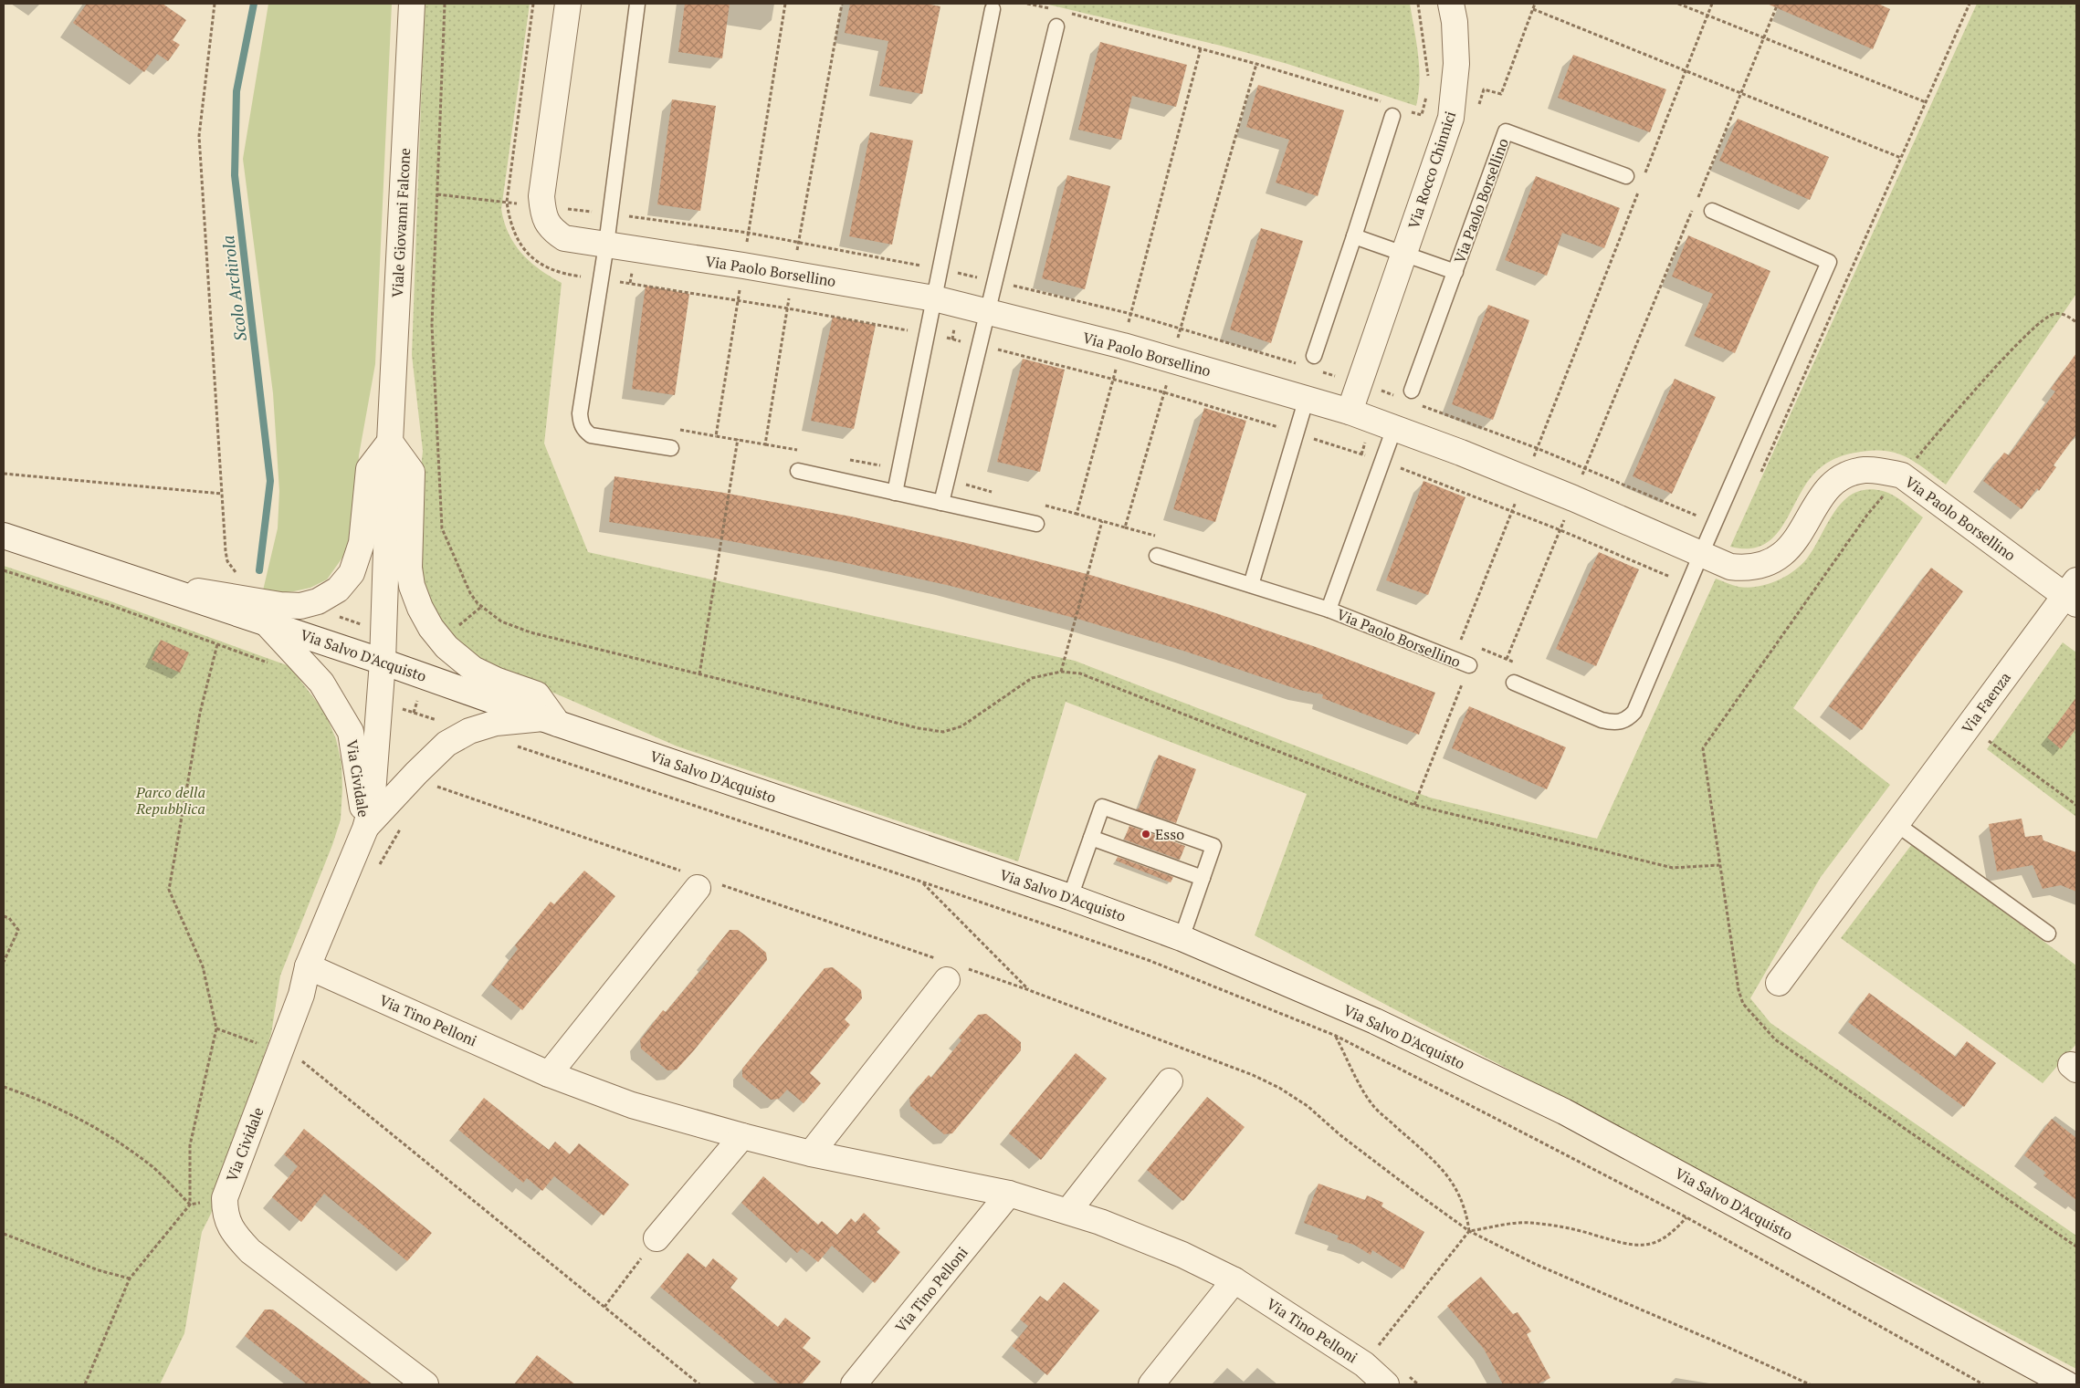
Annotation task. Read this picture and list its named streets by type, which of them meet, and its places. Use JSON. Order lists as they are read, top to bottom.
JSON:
{
  "streets": {
    "street": [
      "Via Rocco Chinnici",
      "Via Paolo Borsellino",
      "Viale Giovanni Falcone",
      "Via Salvo D'Acquisto",
      "Via Faenza",
      "Via Cividale",
      "Via Tino Pelloni"
    ]
  },
  "crossings": [
    ["Via Rocco Chinnici", "Via Paolo Borsellino"],
    ["Via Paolo Borsellino", "Via Faenza"],
    ["Viale Giovanni Falcone", "Via Salvo D'Acquisto"],
    ["Viale Giovanni Falcone", "Via Cividale"],
    ["Via Salvo D'Acquisto", "Via Cividale"],
    ["Via Cividale", "Via Tino Pelloni"]
  ],
  "water": ["Scolo Archirola"],
  "parks": ["Parco della Repubblica"],
  "places": ["Esso"]
}
